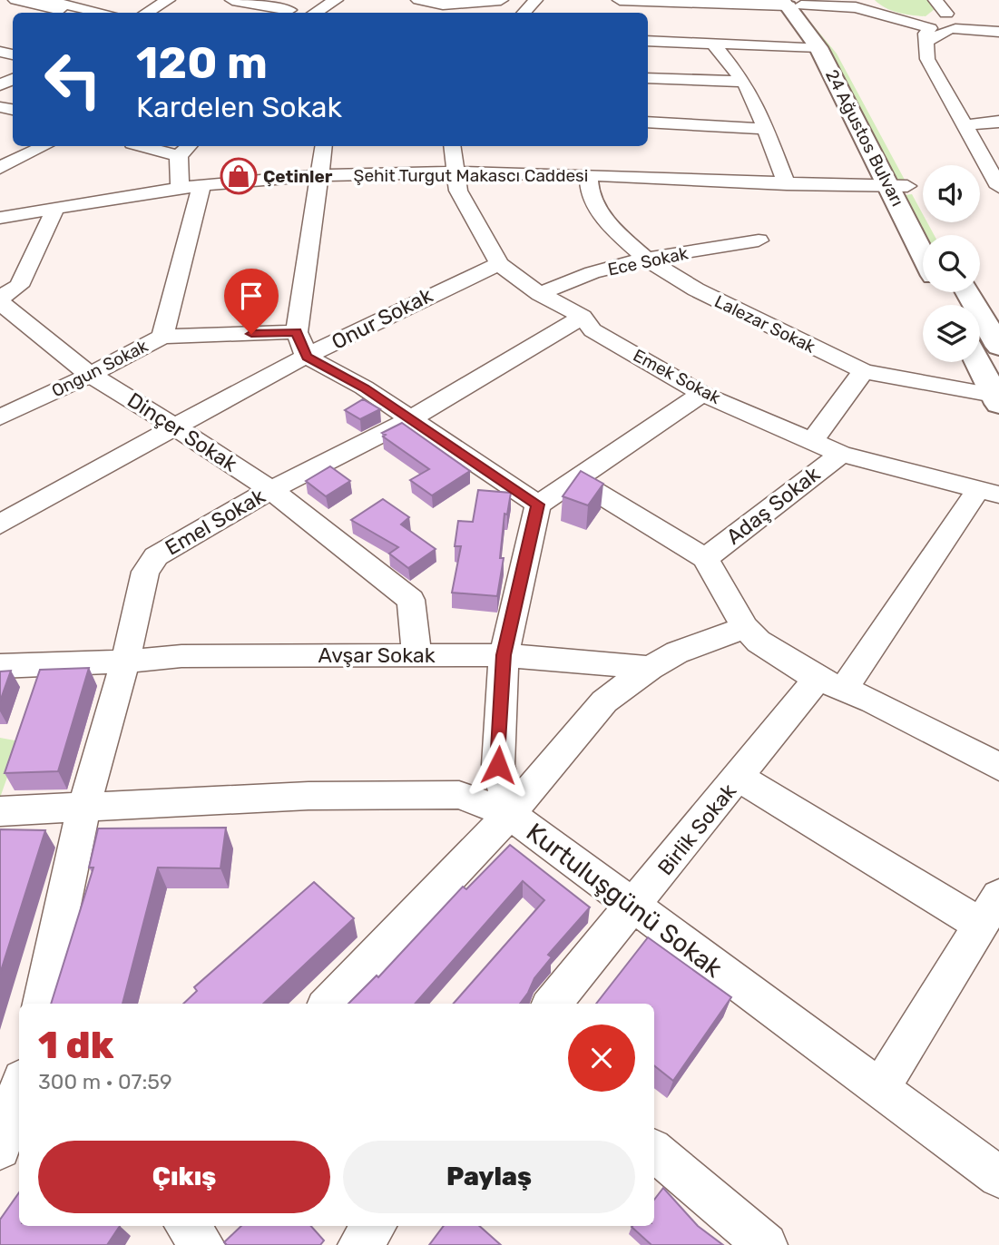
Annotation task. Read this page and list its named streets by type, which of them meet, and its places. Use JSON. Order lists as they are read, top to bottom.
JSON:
{
  "streets": {
    "main road": ["24 Ağustos Bulvarı"],
    "street": [
      "Şehit Turgut Makascı Caddesi",
      "Ece Sokak",
      "Onur Sokak",
      "Lalezar Sokak",
      "Ongun Sokak",
      "Emek Sokak",
      "Dinçer Sokak",
      "Adaş Sokak",
      "Emel Sokak",
      "Avşar Sokak",
      "Birlik Sokak",
      "Kurtuluşgünü Sokak"
    ]
  },
  "crossings": [
    ["24 Ağustos Bulvarı", "Şehit Turgut Makascı Caddesi"],
    ["Şehit Turgut Makascı Caddesi", "Lalezar Sokak"],
    ["Şehit Turgut Makascı Caddesi", "Ongun Sokak"],
    ["Şehit Turgut Makascı Caddesi", "Emek Sokak"],
    ["Ece Sokak", "Lalezar Sokak"],
    ["Ece Sokak", "Emek Sokak"],
    ["Onur Sokak", "Emek Sokak"],
    ["Onur Sokak", "Dinçer Sokak"],
    ["Lalezar Sokak", "Adaş Sokak"],
    ["Ongun Sokak", "Dinçer Sokak"],
    ["Emek Sokak", "Adaş Sokak"],
    ["Emek Sokak", "Emel Sokak"],
    ["Emek Sokak", "Birlik Sokak"],
    ["Dinçer Sokak", "Emel Sokak"],
    ["Dinçer Sokak", "Avşar Sokak"],
    ["Emel Sokak", "Avşar Sokak"],
    ["Emel Sokak", "Kurtuluşgünü Sokak"],
    ["Birlik Sokak", "Kurtuluşgünü Sokak"]
  ],
  "places": {
    "shop": ["Çetinler"]
  },
  "page": {
    "turn": ["120 m", "Kardelen Sokak"],
    "heading": ["1 dk", "300 m · 07:59"],
    "buttons": ["Çıkış", "Paylaş"]
  }
}
